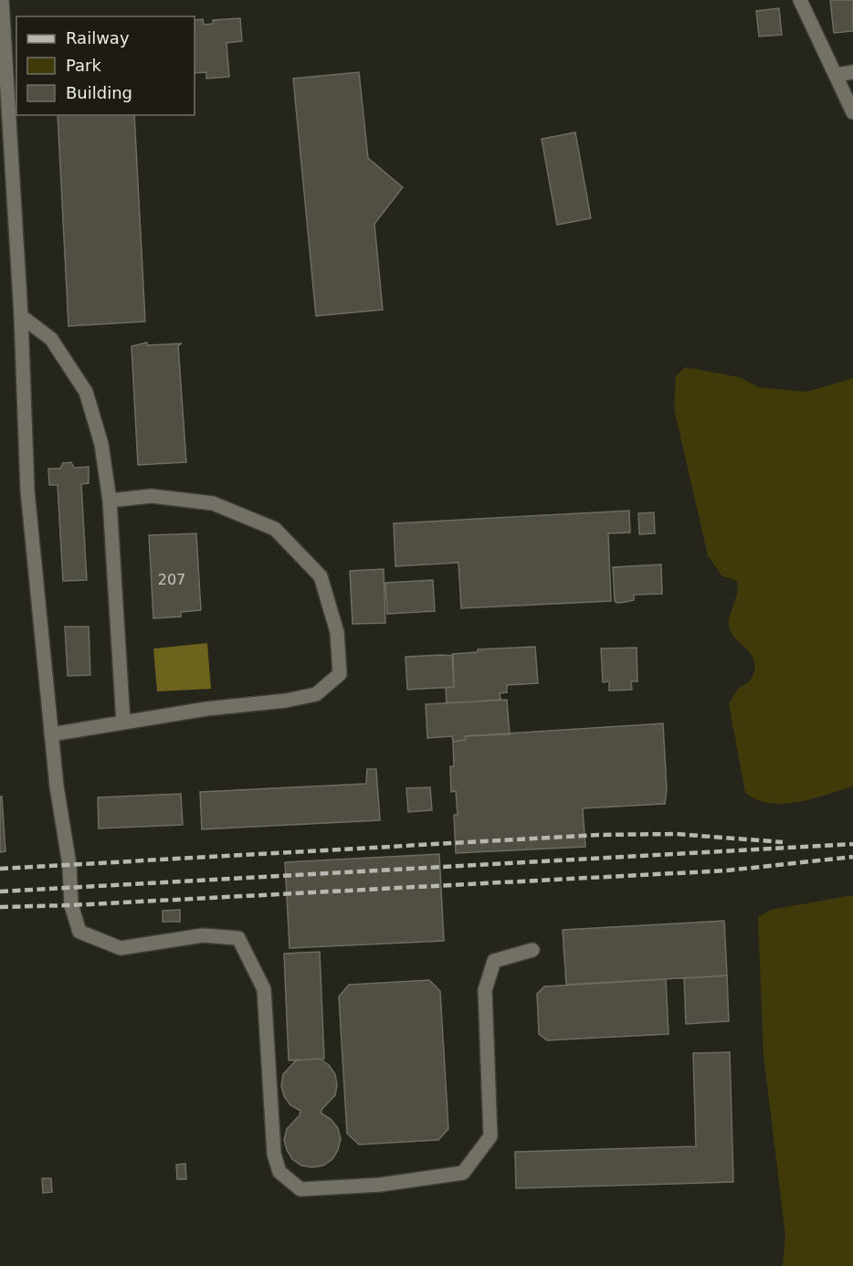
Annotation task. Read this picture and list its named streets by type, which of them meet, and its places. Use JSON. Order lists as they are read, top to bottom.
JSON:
{
  "house_numbers": ["207"],
  "legend": ["Railway", "Park", "Building"]
}
